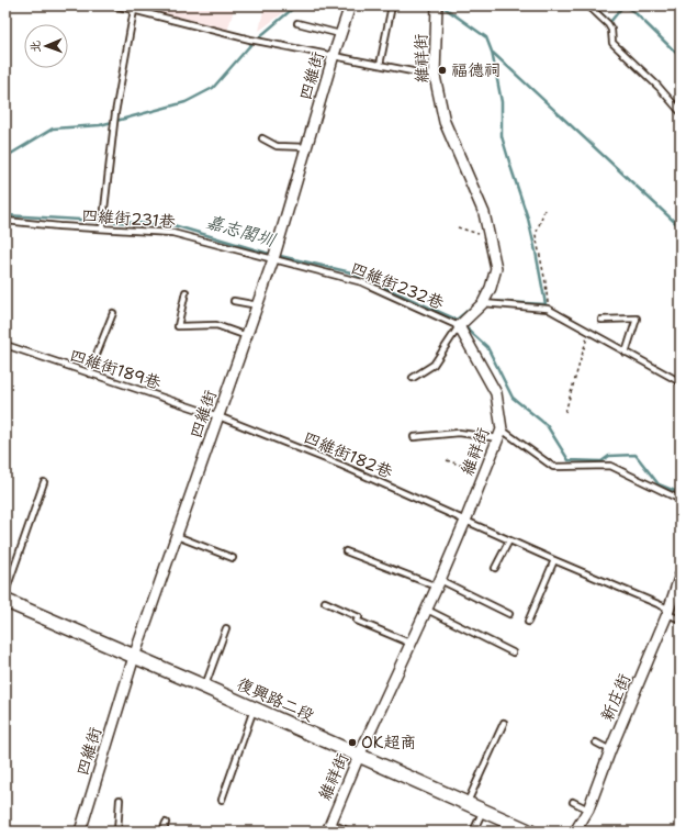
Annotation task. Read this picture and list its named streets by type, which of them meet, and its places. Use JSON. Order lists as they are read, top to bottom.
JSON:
{
  "streets": {
    "street": [
      "維祥街",
      "四維街",
      "新庄街",
      "復興路二段"
    ],
    "lane": [
      "四維街231巷",
      "四維街232巷",
      "四維街189巷",
      "四維街182巷"
    ]
  },
  "crossings": [
    ["維祥街", "四維街232巷"],
    ["維祥街", "四維街182巷"],
    ["維祥街", "復興路二段"],
    ["四維街", "四維街231巷"],
    ["四維街", "四維街232巷"],
    ["四維街", "四維街189巷"],
    ["四維街", "四維街182巷"],
    ["四維街", "復興路二段"],
    ["四維街231巷", "四維街232巷"],
    ["四維街189巷", "四維街182巷"],
    ["四維街182巷", "新庄街"]
  ],
  "water": ["嘉志閣圳"],
  "places": ["福德祠", "OK超商"],
  "north": "left"
}
